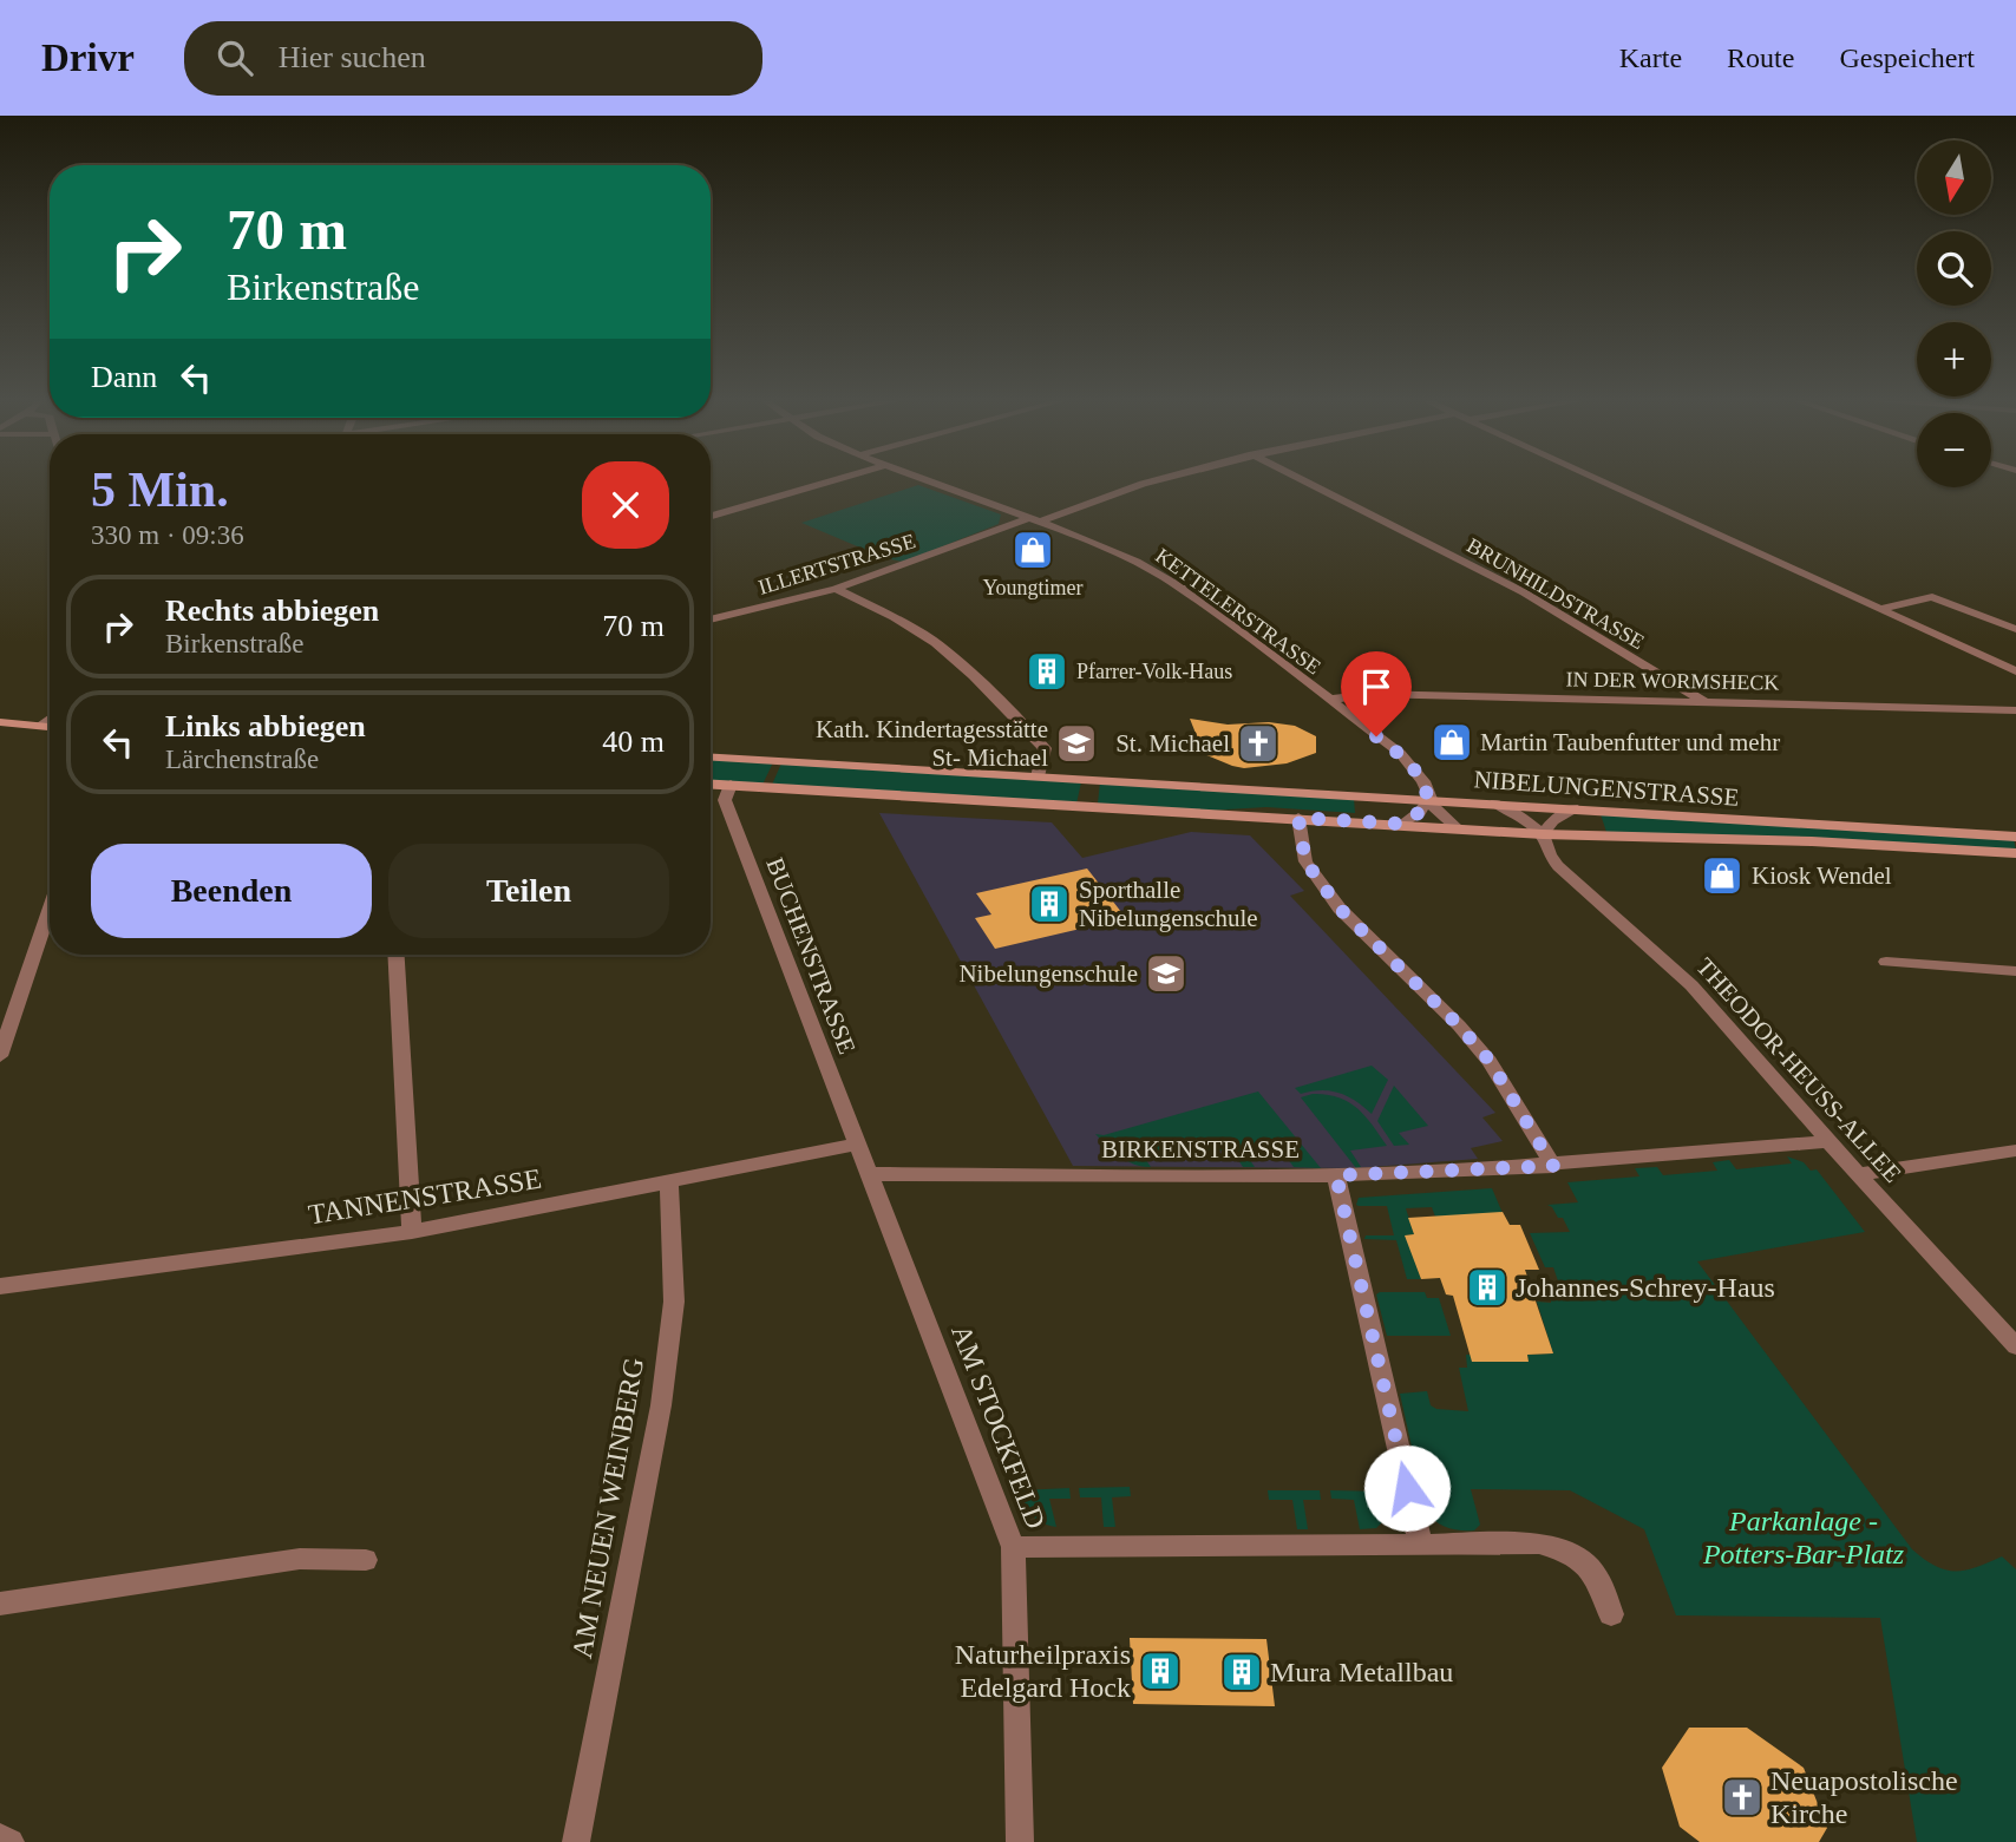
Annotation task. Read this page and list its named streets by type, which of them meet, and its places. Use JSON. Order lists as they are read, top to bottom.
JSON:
{
  "streets": {
    "street": [
      "ILLERTSTRASSE",
      "BRUNHILDSTRASSE",
      "KETTELERSTRASSE",
      "IN DER WORMSHECK",
      "NIBELUNGENSTRASSE",
      "BUCHENSTRASSE",
      "THEODOR-HEUSS-ALLEE",
      "BIRKENSTRASSE",
      "TANNENSTRASSE",
      "AM STOCKFELD",
      "AM NEUEN WEINBERG"
    ]
  },
  "crossings": [
    ["ILLERTSTRASSE", "KETTELERSTRASSE"],
    ["BRUNHILDSTRASSE", "IN DER WORMSHECK"],
    ["KETTELERSTRASSE", "IN DER WORMSHECK"],
    ["KETTELERSTRASSE", "NIBELUNGENSTRASSE"],
    ["BUCHENSTRASSE", "TANNENSTRASSE"],
    ["BUCHENSTRASSE", "AM STOCKFELD"],
    ["THEODOR-HEUSS-ALLEE", "BIRKENSTRASSE"],
    ["BIRKENSTRASSE", "AM STOCKFELD"],
    ["TANNENSTRASSE", "AM STOCKFELD"],
    ["TANNENSTRASSE", "AM NEUEN WEINBERG"]
  ],
  "parks": ["Parkanlage - Potters-Bar-Platz"],
  "places": {
    "shop": ["Youngtimer", "Martin Taubenfutter und mehr", "Kiosk Wendel"],
    "building": [
      "Pfarrer-Volk-Haus",
      "Sporthalle Nibelungenschule",
      "Johannes-Schrey-Haus",
      "Naturheilpraxis Edelgard Hock",
      "Mura Metallbau"
    ],
    "school or university": ["Kath. Kindertagesstätte St- Michael", "Nibelungenschule"],
    "church": ["St. Michael", "Neuapostolische Kirche"]
  },
  "north": "bottom",
  "page": {
    "header": "Drivr",
    "search": "Hier suchen",
    "nav": ["Karte", "Route", "Gespeichert"],
    "map_buttons": ["+", "−"],
    "turn": ["70 m", "Birkenstraße"],
    "then": "Dann",
    "heading": ["5 Min.", "330 m · 09:36"],
    "list": [
      {
        "name": "Rechts abbiegen",
        "note": "Birkenstraße",
        "value": "70 m"
      },
      {
        "name": "Links abbiegen",
        "note": "Lärchenstraße",
        "value": "40 m"
      }
    ],
    "buttons": ["Beenden", "Teilen"]
  }
}
